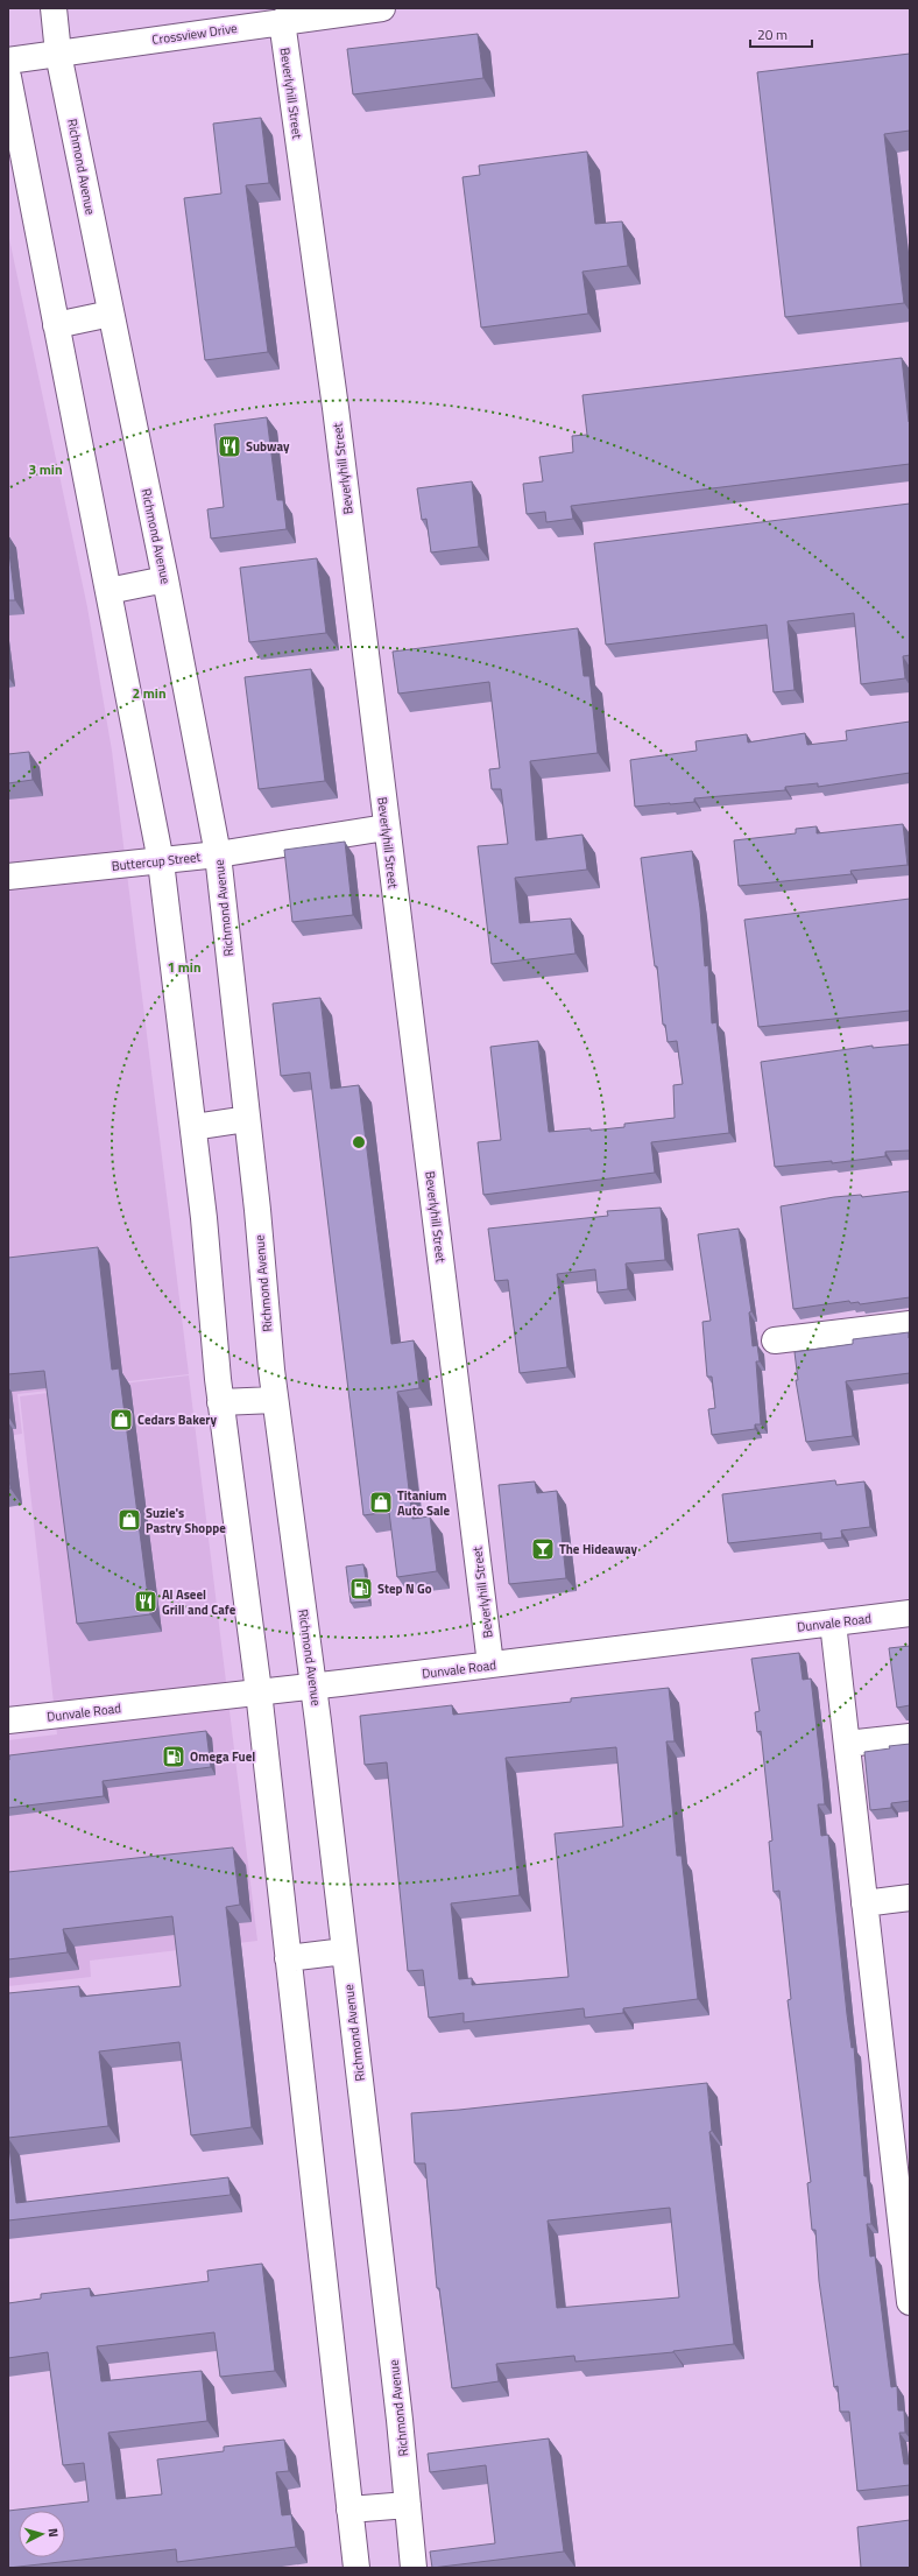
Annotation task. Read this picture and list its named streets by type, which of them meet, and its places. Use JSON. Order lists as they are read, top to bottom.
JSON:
{
  "streets": {
    "main road": [
      "Crossview Drive",
      "Beverlyhill Street",
      "Richmond Avenue",
      "Buttercup Street",
      "Dunvale Road"
    ]
  },
  "crossings": [
    ["Crossview Drive", "Beverlyhill Street"],
    ["Crossview Drive", "Richmond Avenue"],
    ["Beverlyhill Street", "Buttercup Street"],
    ["Beverlyhill Street", "Dunvale Road"],
    ["Richmond Avenue", "Buttercup Street"],
    ["Richmond Avenue", "Dunvale Road"]
  ],
  "places": {
    "restaurant": ["Subway", "Al Aseel Grill and Cafe"],
    "shop": ["Cedars Bakery", "Titanium Auto Sale", "Suzie's Pastry Shoppe"],
    "bar": ["The Hideaway"],
    "fuel station": ["Step N Go", "Omega Fuel"]
  },
  "scale_bar": "20 m",
  "north": "right",
  "rings": ["3 min", "2 min", "1 min"]
}
